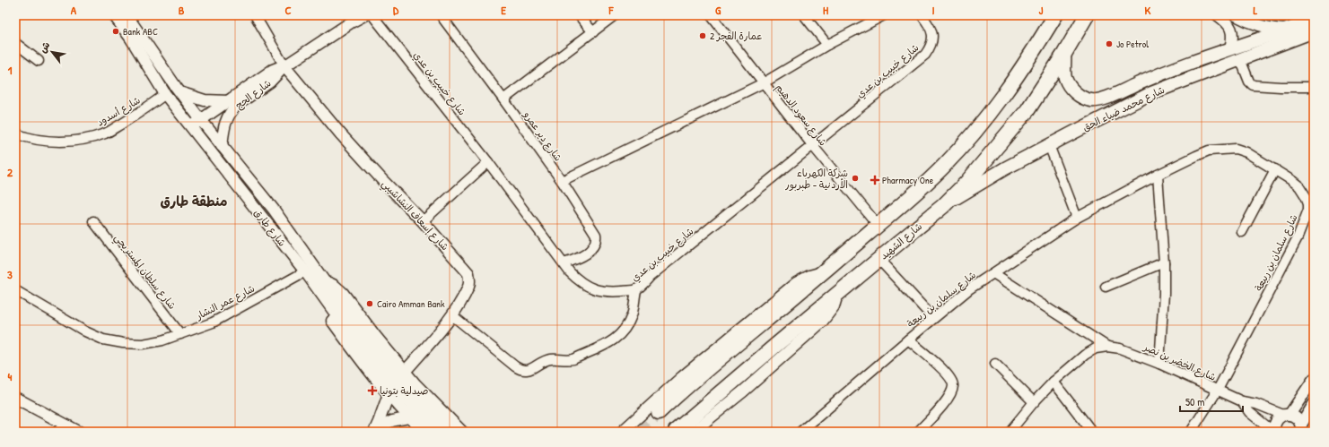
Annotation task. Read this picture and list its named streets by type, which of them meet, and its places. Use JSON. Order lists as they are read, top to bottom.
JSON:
{
  "streets": {
    "highway": ["شارع الشهيد"],
    "main road": ["شارع محمد ضياء الحق"],
    "street": [
      "شارع خبيب بن عدي",
      "شارع الحج",
      "شارع أسدود",
      "شارع سعود الدهيم",
      "شارع دير عمرو",
      "شارع إسعاف النشاشيبي",
      "شارع طارق",
      "شارع سلمان بن ربيعة",
      "شارع سلطان المستريحي",
      "شارع عمر النشار",
      "شارع الخضر بن نصر"
    ]
  },
  "crossings": [
    ["شارع خبيب بن عدي", "شارع سعود الدهيم"],
    ["شارع خبيب بن عدي", "شارع دير عمرو"],
    ["شارع الحج", "شارع إسعاف النشاشيبي"],
    ["شارع الحج", "شارع طارق"],
    ["شارع محمد ضياء الحق", "شارع الشهيد"],
    ["شارع أسدود", "شارع طارق"],
    ["شارع طارق", "شارع عمر النشار"],
    ["شارع سلمان بن ربيعة", "شارع الخضر بن نصر"],
    ["شارع سلطان المستريحي", "شارع عمر النشار"]
  ],
  "districts": ["منطقة طارق"],
  "places": {
    "other": [
      "Bank ABC",
      "عمارة الفجر 2",
      "Jo Petrol",
      "شركة الكهرباء الأردنية - طبربور",
      "Cairo Amman Bank"
    ],
    "health": ["Pharmacy One", "صيدلية بتونيا"]
  },
  "scale_bar": "50 m",
  "north": "top left",
  "grid": {
    "columns": [
      "A",
      "B",
      "C",
      "D",
      "E",
      "F",
      "G",
      "H",
      "I",
      "J",
      "K",
      "L"
    ],
    "rows": [
      "1",
      "2",
      "3",
      "4"
    ]
  }
}
